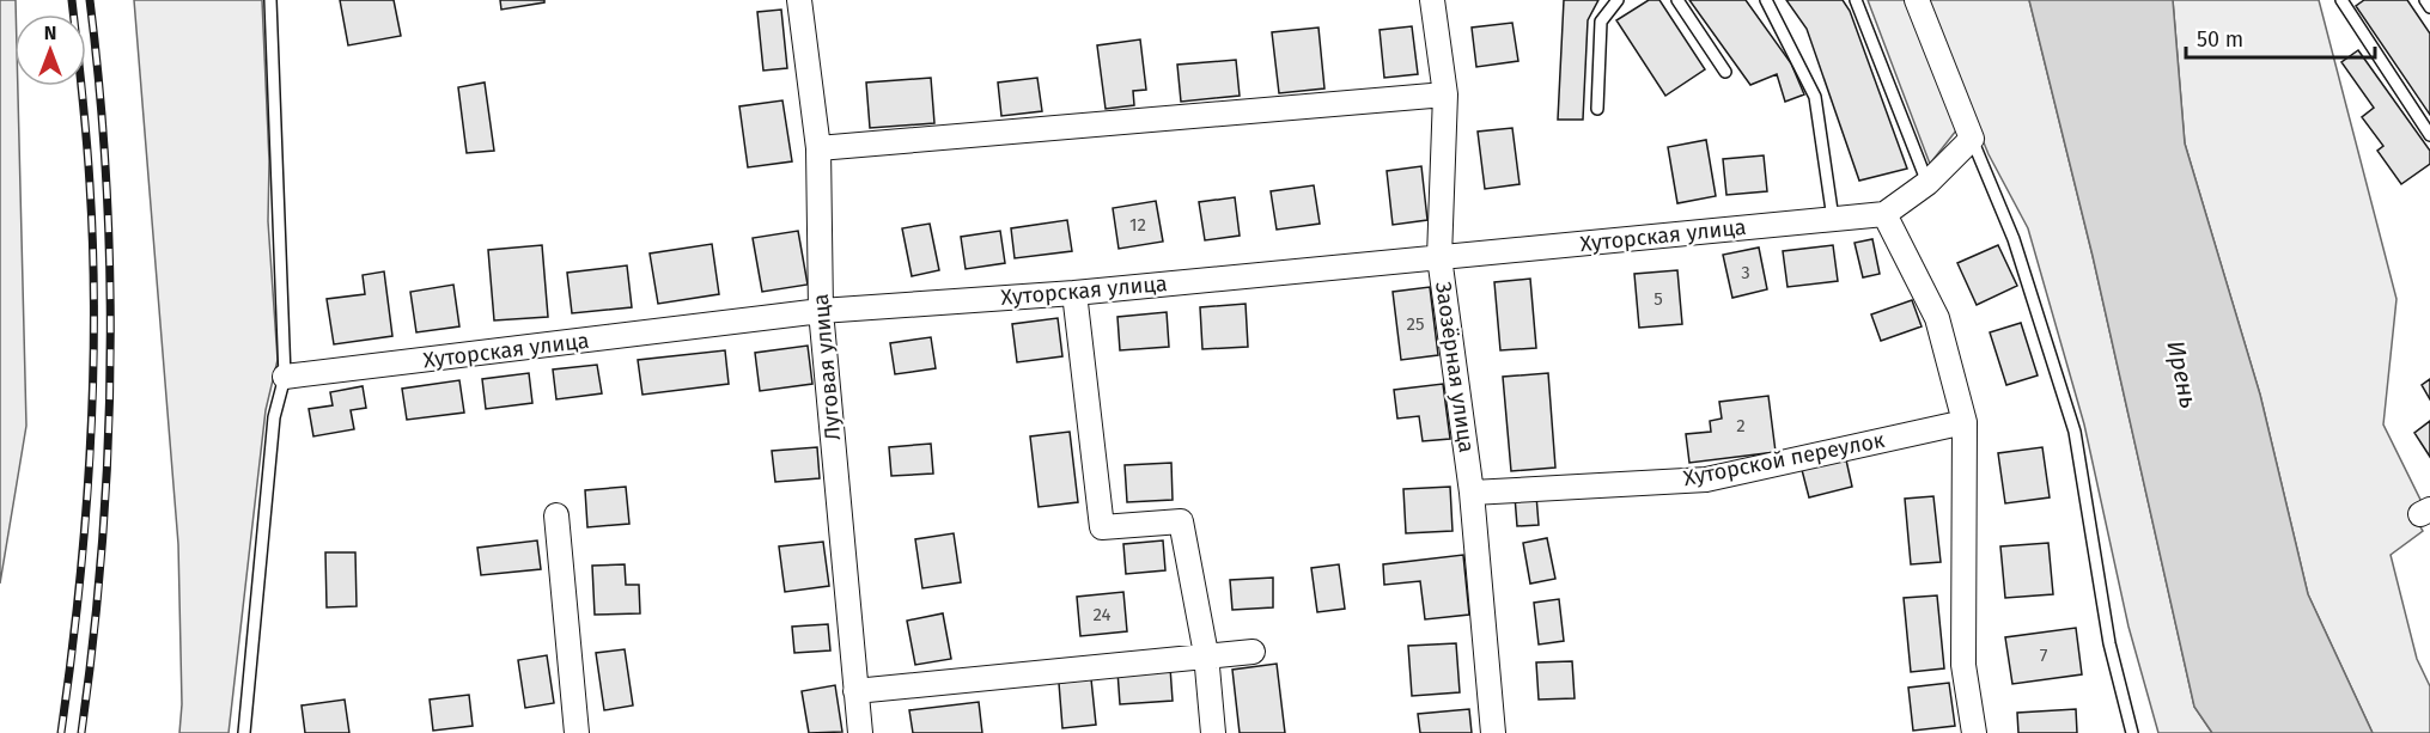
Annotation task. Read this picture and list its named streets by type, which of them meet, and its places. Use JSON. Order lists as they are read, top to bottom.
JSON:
{
  "streets": {
    "street": [
      "Хуторская улица",
      "Луговая улица",
      "Заозёрная улица",
      "Хуторской переулок"
    ]
  },
  "crossings": [
    ["Хуторская улица", "Луговая улица"],
    ["Хуторская улица", "Заозёрная улица"],
    ["Заозёрная улица", "Хуторской переулок"]
  ],
  "water": ["Ирень"],
  "house_numbers": [
    "12",
    "3",
    "5",
    "25",
    "2",
    "24",
    "7"
  ],
  "scale_bar": "50 m",
  "north": "top"
}
